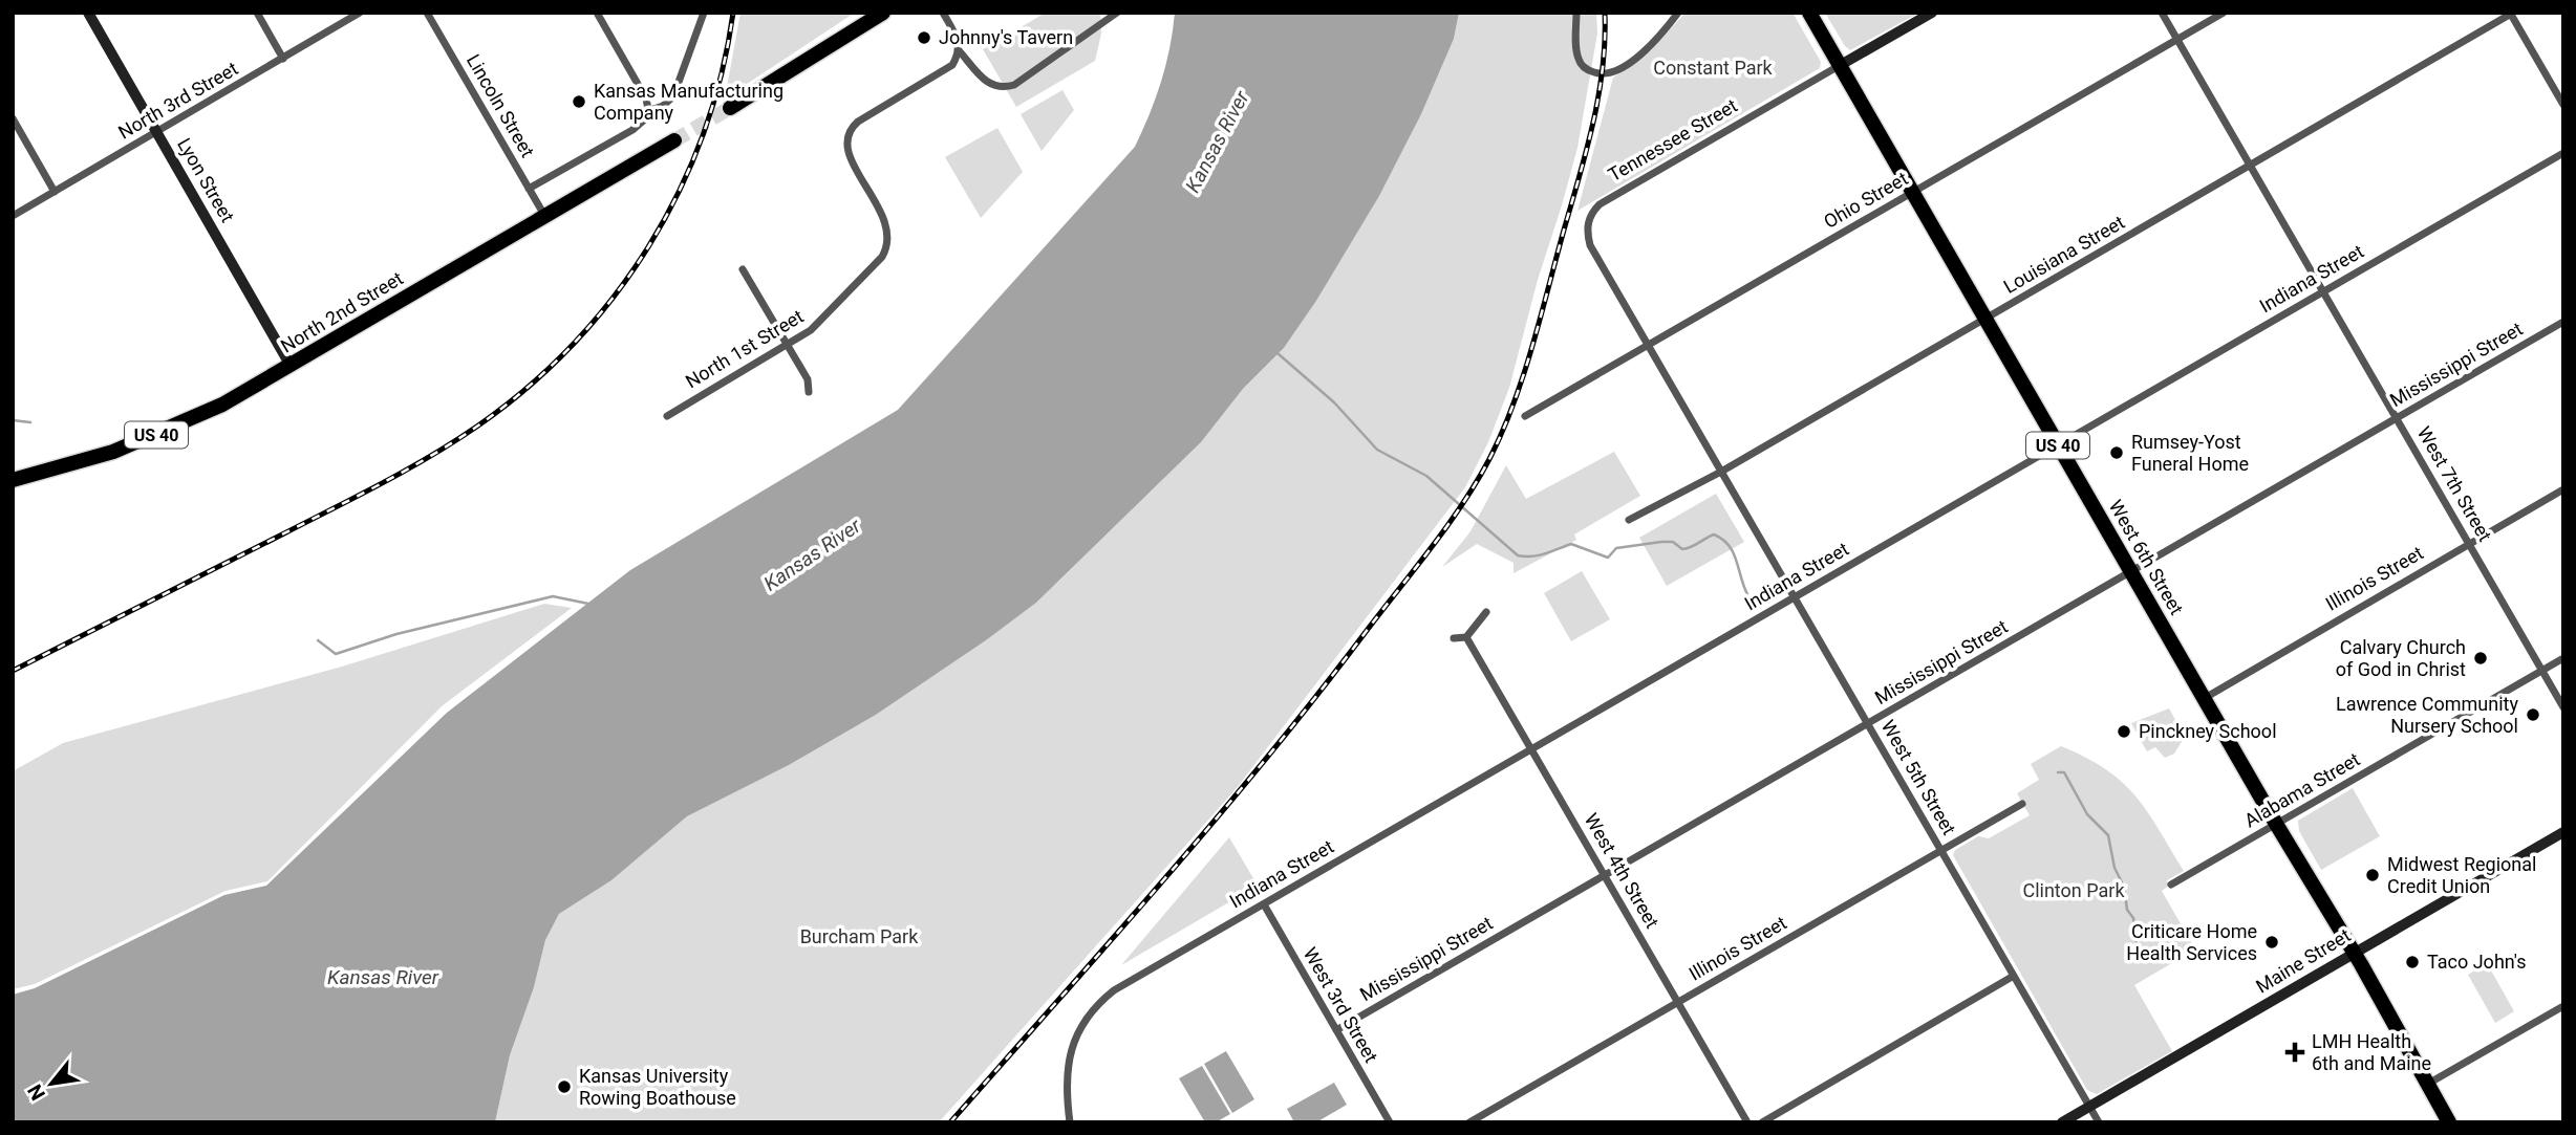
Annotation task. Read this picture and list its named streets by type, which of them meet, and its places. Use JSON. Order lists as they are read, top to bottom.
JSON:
{
  "streets": {
    "highway": ["North 2nd Street", "US 40", "West 6th Street"],
    "street": [
      "North 3rd Street",
      "Lincoln Street",
      "Tennessee Street",
      "Lyon Street",
      "Ohio Street",
      "Louisiana Street",
      "Indiana Street",
      "North 1st Street",
      "Mississippi Street",
      "West 7th Street",
      "Illinois Street",
      "West 5th Street",
      "Alabama Street",
      "West 4th Street",
      "Maine Street",
      "West 3rd Street"
    ]
  },
  "crossings": [
    ["North 3rd Street", "Lyon Street"],
    ["Lincoln Street", "North 2nd Street"],
    ["Tennessee Street", "West 6th Street"],
    ["Tennessee Street", "West 5th Street"],
    ["Lyon Street", "North 2nd Street"],
    ["Ohio Street", "West 7th Street"],
    ["Ohio Street", "West 6th Street"],
    ["Ohio Street", "West 5th Street"],
    ["Louisiana Street", "West 7th Street"],
    ["Louisiana Street", "West 6th Street"],
    ["Louisiana Street", "West 5th Street"],
    ["Indiana Street", "West 7th Street"],
    ["Indiana Street", "West 6th Street"],
    ["Indiana Street", "West 5th Street"],
    ["Indiana Street", "West 4th Street"],
    ["Indiana Street", "West 3rd Street"],
    ["Mississippi Street", "West 7th Street"],
    ["Mississippi Street", "West 6th Street"],
    ["Mississippi Street", "West 5th Street"],
    ["Mississippi Street", "West 4th Street"],
    ["Mississippi Street", "West 3rd Street"],
    ["West 7th Street", "Illinois Street"],
    ["West 7th Street", "Alabama Street"],
    ["West 6th Street", "Illinois Street"],
    ["West 6th Street", "Alabama Street"],
    ["West 6th Street", "Maine Street"],
    ["Illinois Street", "West 5th Street"],
    ["Illinois Street", "West 4th Street"],
    ["West 5th Street", "Maine Street"]
  ],
  "water": ["Kansas River"],
  "parks": ["Constant Park", "Clinton Park", "Burcham Park"],
  "places": {
    "other": [
      "Johnny's Tavern",
      "Kansas Manufacturing Company",
      "Rumsey-Yost Funeral Home",
      "Calvary Church of God in Christ",
      "Lawrence Community Nursery School",
      "Pinckney School",
      "Midwest Regional Credit Union",
      "Criticare Home Health Services",
      "Taco John's",
      "Kansas University Rowing Boathouse"
    ],
    "health": ["LMH Health 6th and Maine"]
  },
  "north": "bottom left"
}
